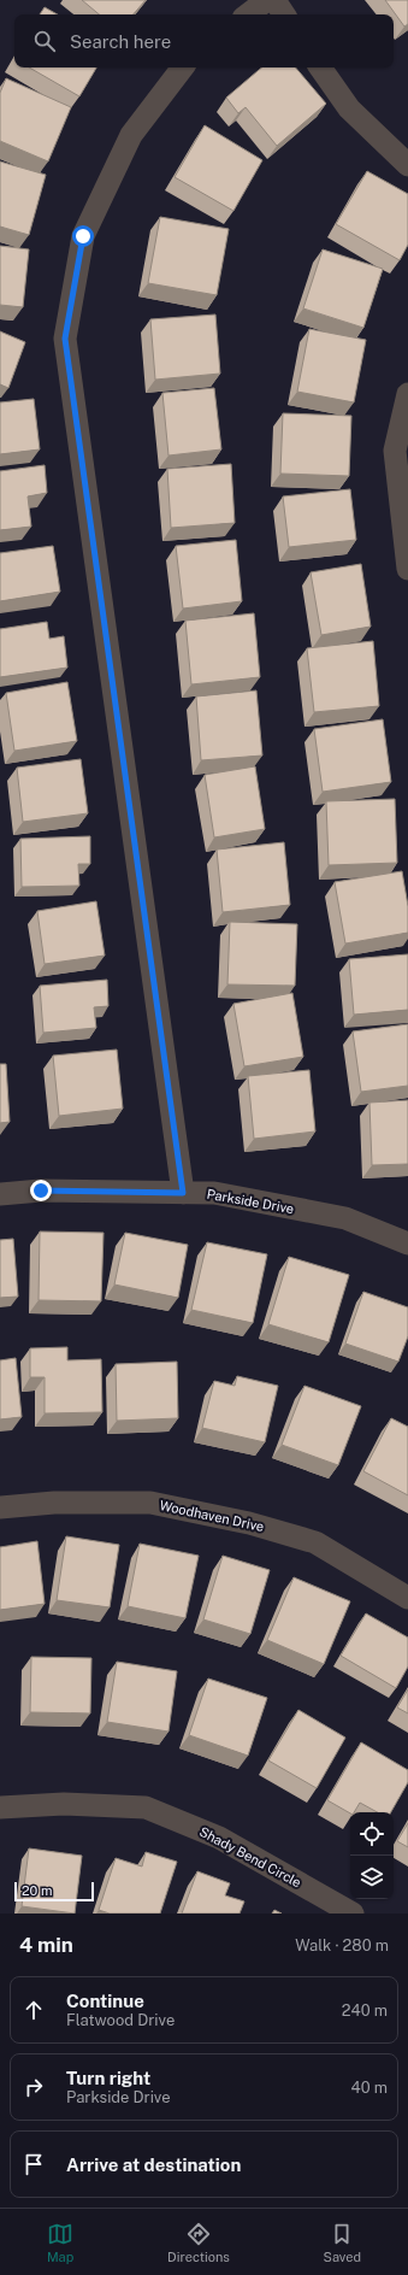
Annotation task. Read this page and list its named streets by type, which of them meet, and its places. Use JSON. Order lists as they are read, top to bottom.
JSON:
{
  "streets": {
    "street": ["Parkside Drive", "Woodhaven Drive", "Shady Bend Circle"]
  },
  "scale_bar": "20 m",
  "page": {
    "search": "Search here",
    "scale": "20 m",
    "heading": ["4 min", "Walk · 280 m"],
    "list": [
      ["Continue", "Flatwood Drive", "240 m"],
      ["Turn right", "Parkside Drive", "40 m"],
      "Arrive at destination"
    ],
    "nav": ["Map", "Directions", "Saved"]
  }
}
